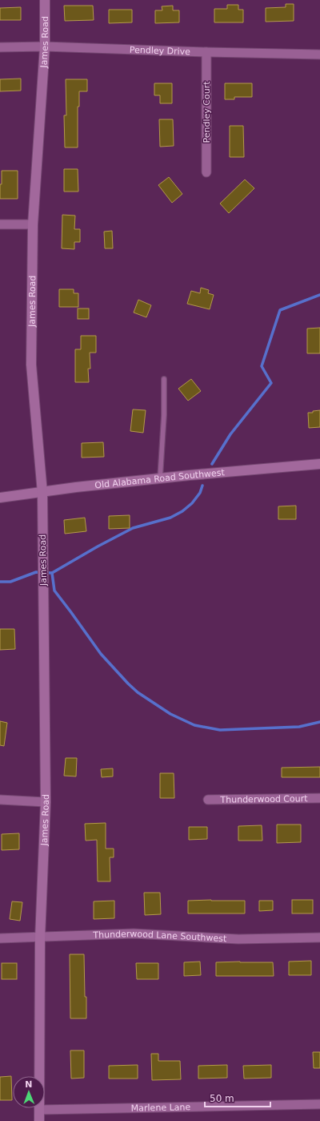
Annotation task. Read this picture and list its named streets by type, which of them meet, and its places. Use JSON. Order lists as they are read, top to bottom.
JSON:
{
  "streets": {
    "street": [
      "James Road",
      "Pendley Drive",
      "Pendley Court",
      "Old Alabama Road Southwest",
      "Thunderwood Court",
      "Thunderwood Lane Southwest",
      "Marlene Lane"
    ]
  },
  "crossings": [
    ["James Road", "Pendley Drive"],
    ["James Road", "Old Alabama Road Southwest"],
    ["James Road", "Thunderwood Lane Southwest"],
    ["James Road", "Marlene Lane"],
    ["Pendley Drive", "Pendley Court"]
  ],
  "scale_bar": "50 m",
  "north": "top"
}
